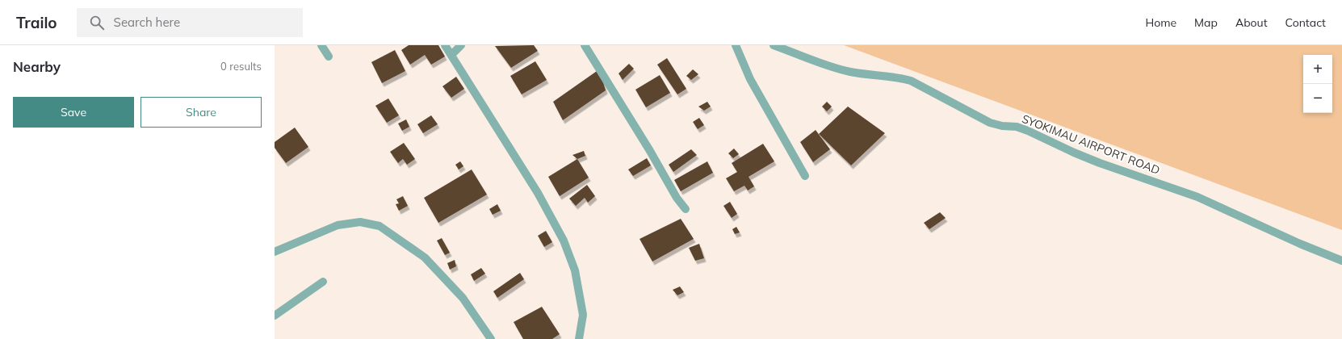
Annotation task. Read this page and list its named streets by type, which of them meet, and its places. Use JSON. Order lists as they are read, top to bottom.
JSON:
{
  "streets": {
    "street": ["SYOKIMAU AIRPORT ROAD"]
  },
  "page": {
    "header": "Trailo",
    "search": "Search here",
    "nav": [
      "Home",
      "Map",
      "About",
      "Contact"
    ],
    "heading": ["Nearby", "0 results"],
    "map_buttons": ["+", "−"],
    "buttons": ["Save", "Share"]
  }
}
